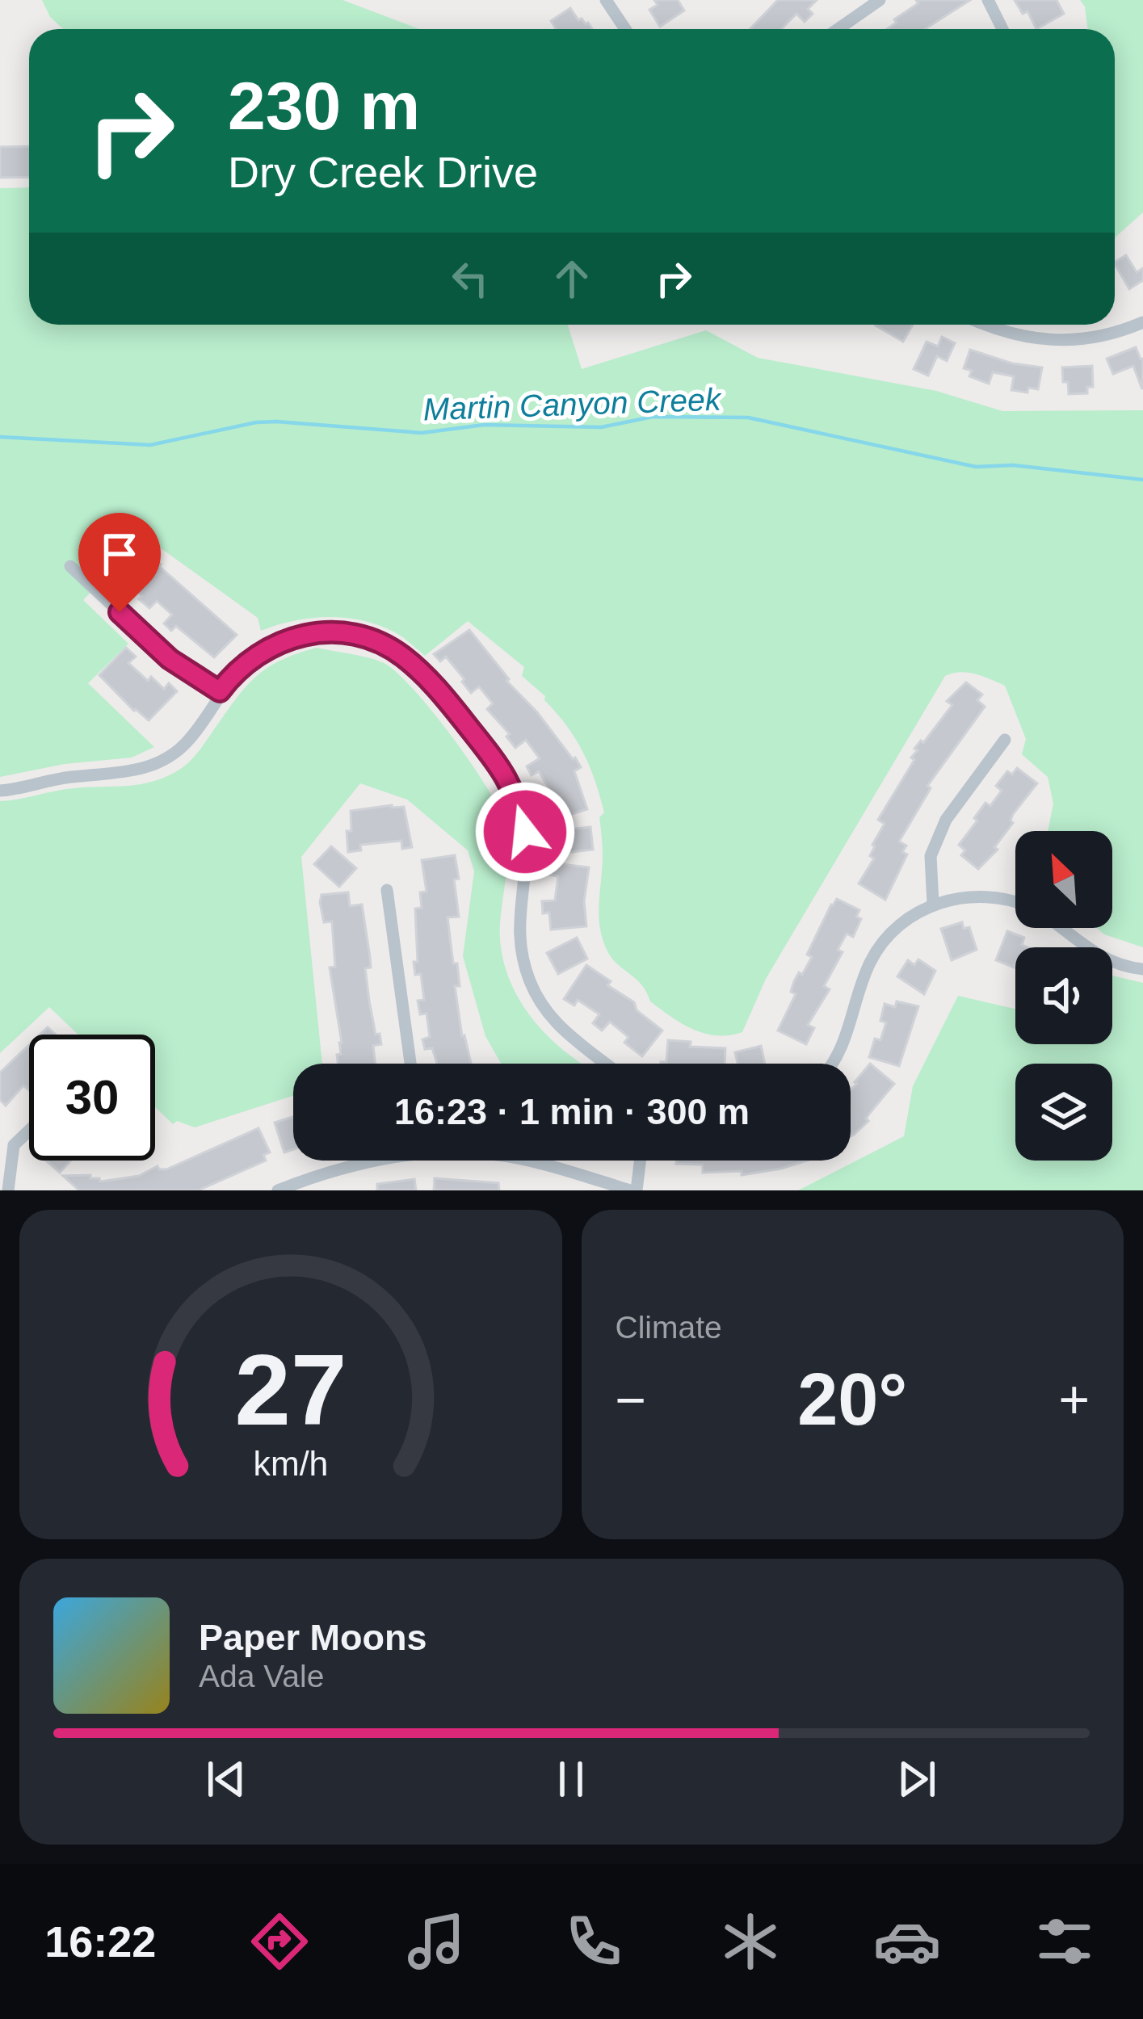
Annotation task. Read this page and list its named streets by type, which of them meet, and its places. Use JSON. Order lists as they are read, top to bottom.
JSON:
{
  "water": ["Martin Canyon Creek"],
  "north": "top left",
  "page": {
    "turn": ["230 m", "Dry Creek Drive"],
    "limit": "30",
    "trip": "16:23 · 1 min · 300 m",
    "tile": "Climate",
    "heat": ["−", "20°", "+"],
    "song": ["Paper Moons", "Ada Vale"],
    "tabs": "16:22",
    "gauge": ["27", "km/h"]
  }
}
